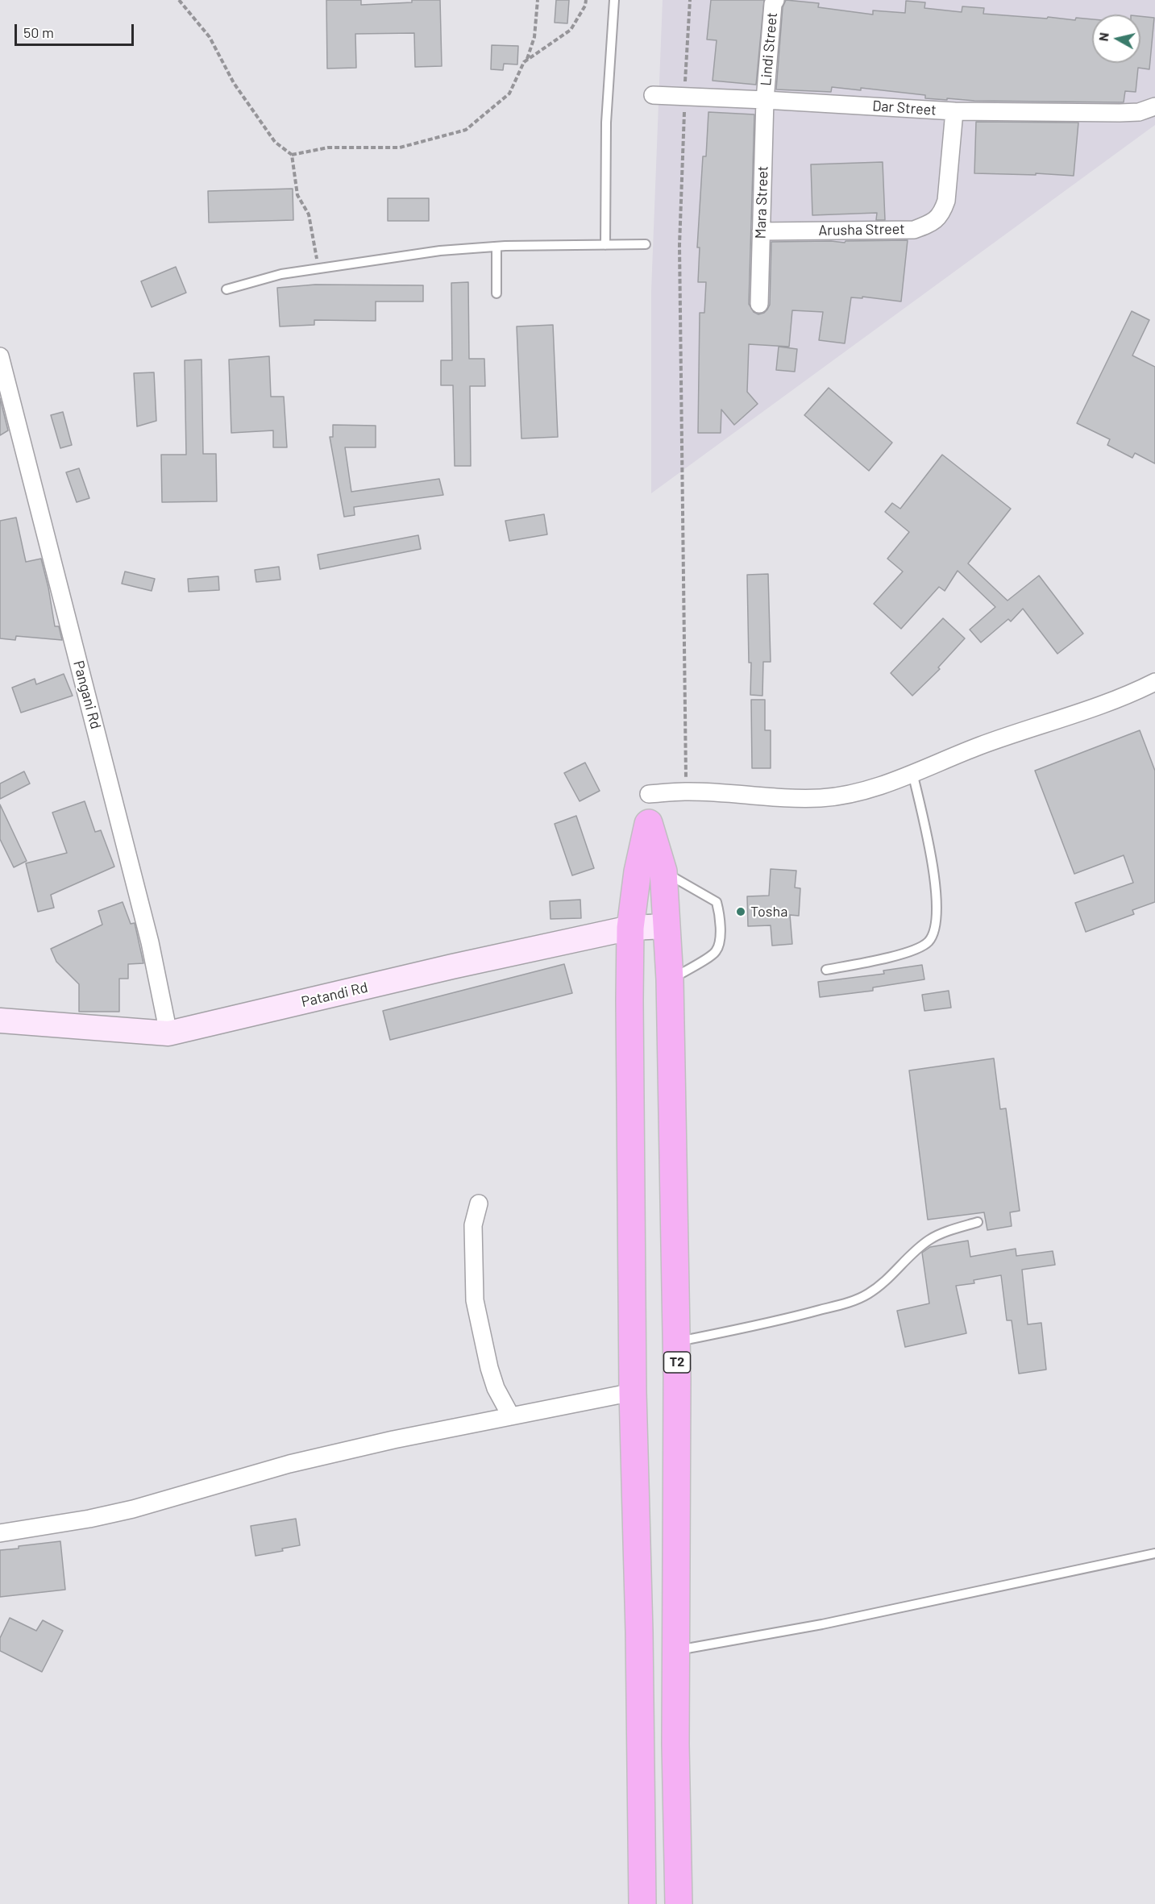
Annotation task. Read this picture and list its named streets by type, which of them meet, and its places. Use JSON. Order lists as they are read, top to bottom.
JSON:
{
  "streets": {
    "highway": ["T2"],
    "street": [
      "Lindi Street",
      "Dar Street",
      "Mara Street",
      "Arusha Street",
      "Pangani Rd",
      "Patandi Rd"
    ]
  },
  "crossings": [
    ["Lindi Street", "Dar Street"],
    ["Lindi Street", "Mara Street"],
    ["Dar Street", "Mara Street"],
    ["Dar Street", "Arusha Street"],
    ["Mara Street", "Arusha Street"],
    ["Pangani Rd", "Patandi Rd"],
    ["Patandi Rd", "T2"]
  ],
  "places": ["Tosha"],
  "scale_bar": "50 m",
  "north": "left"
}
